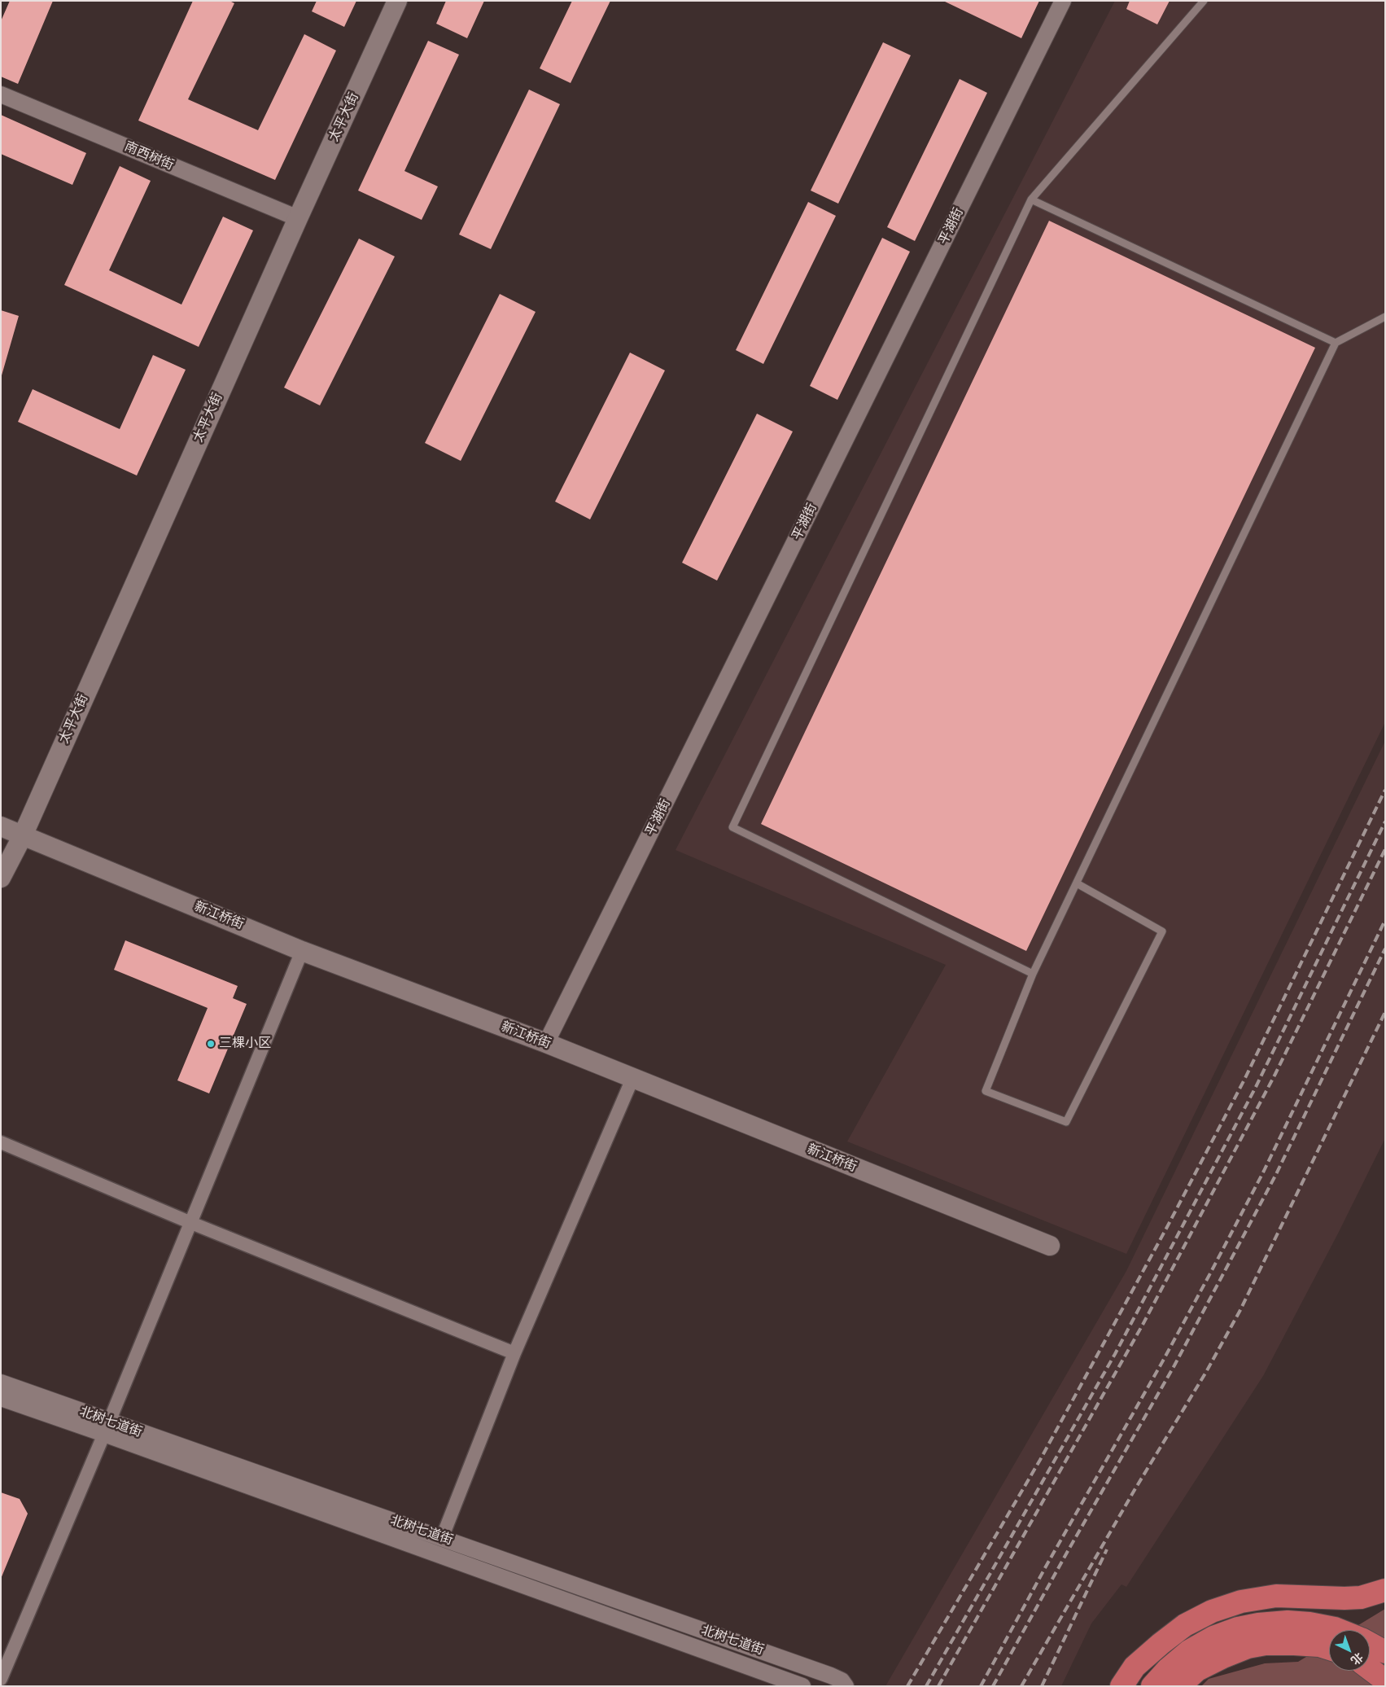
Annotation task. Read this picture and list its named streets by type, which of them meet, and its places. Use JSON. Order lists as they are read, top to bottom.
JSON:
{
  "streets": {
    "main road": ["太平大街", "新江桥街"],
    "street": ["南西树街", "平湖街", "北树七道街"]
  },
  "crossings": [
    ["太平大街", "南西树街"],
    ["太平大街", "新江桥街"],
    ["平湖街", "新江桥街"]
  ],
  "places": ["三棵小区"],
  "north": "bottom right"
}
